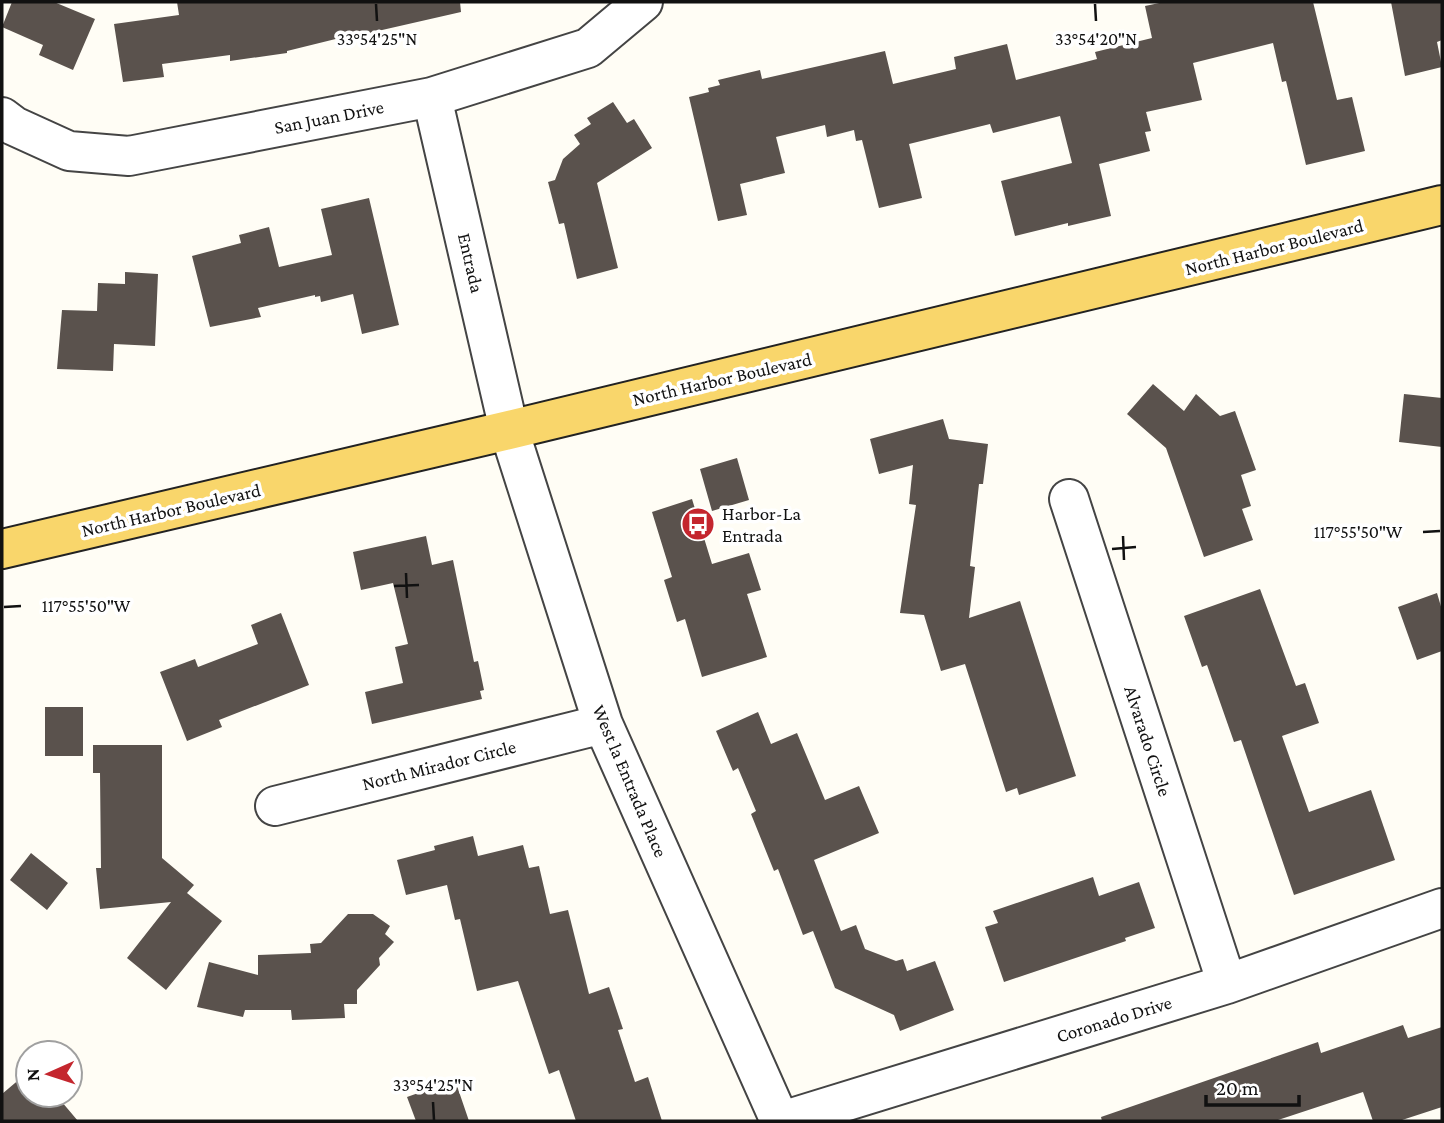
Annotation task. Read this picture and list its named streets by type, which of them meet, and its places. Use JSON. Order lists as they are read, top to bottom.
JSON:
{
  "streets": {
    "main road": ["North Harbor Boulevard"],
    "street": [
      "San Juan Drive",
      "Entrada",
      "Alvarado Circle",
      "North Mirador Circle",
      "West la Entrada Place",
      "Coronado Drive"
    ]
  },
  "crossings": [
    ["San Juan Drive", "Entrada"],
    ["North Harbor Boulevard", "Entrada"],
    ["North Harbor Boulevard", "West la Entrada Place"],
    ["Entrada", "West la Entrada Place"],
    ["Alvarado Circle", "Coronado Drive"],
    ["North Mirador Circle", "West la Entrada Place"],
    ["West la Entrada Place", "Coronado Drive"]
  ],
  "places": {
    "bus stop": ["Harbor-La Entrada"]
  },
  "scale_bar": "20 m",
  "north": "left",
  "coordinates": ["33°54'25\"N", "33°54'20\"N", "117°55'50\"W"]
}
